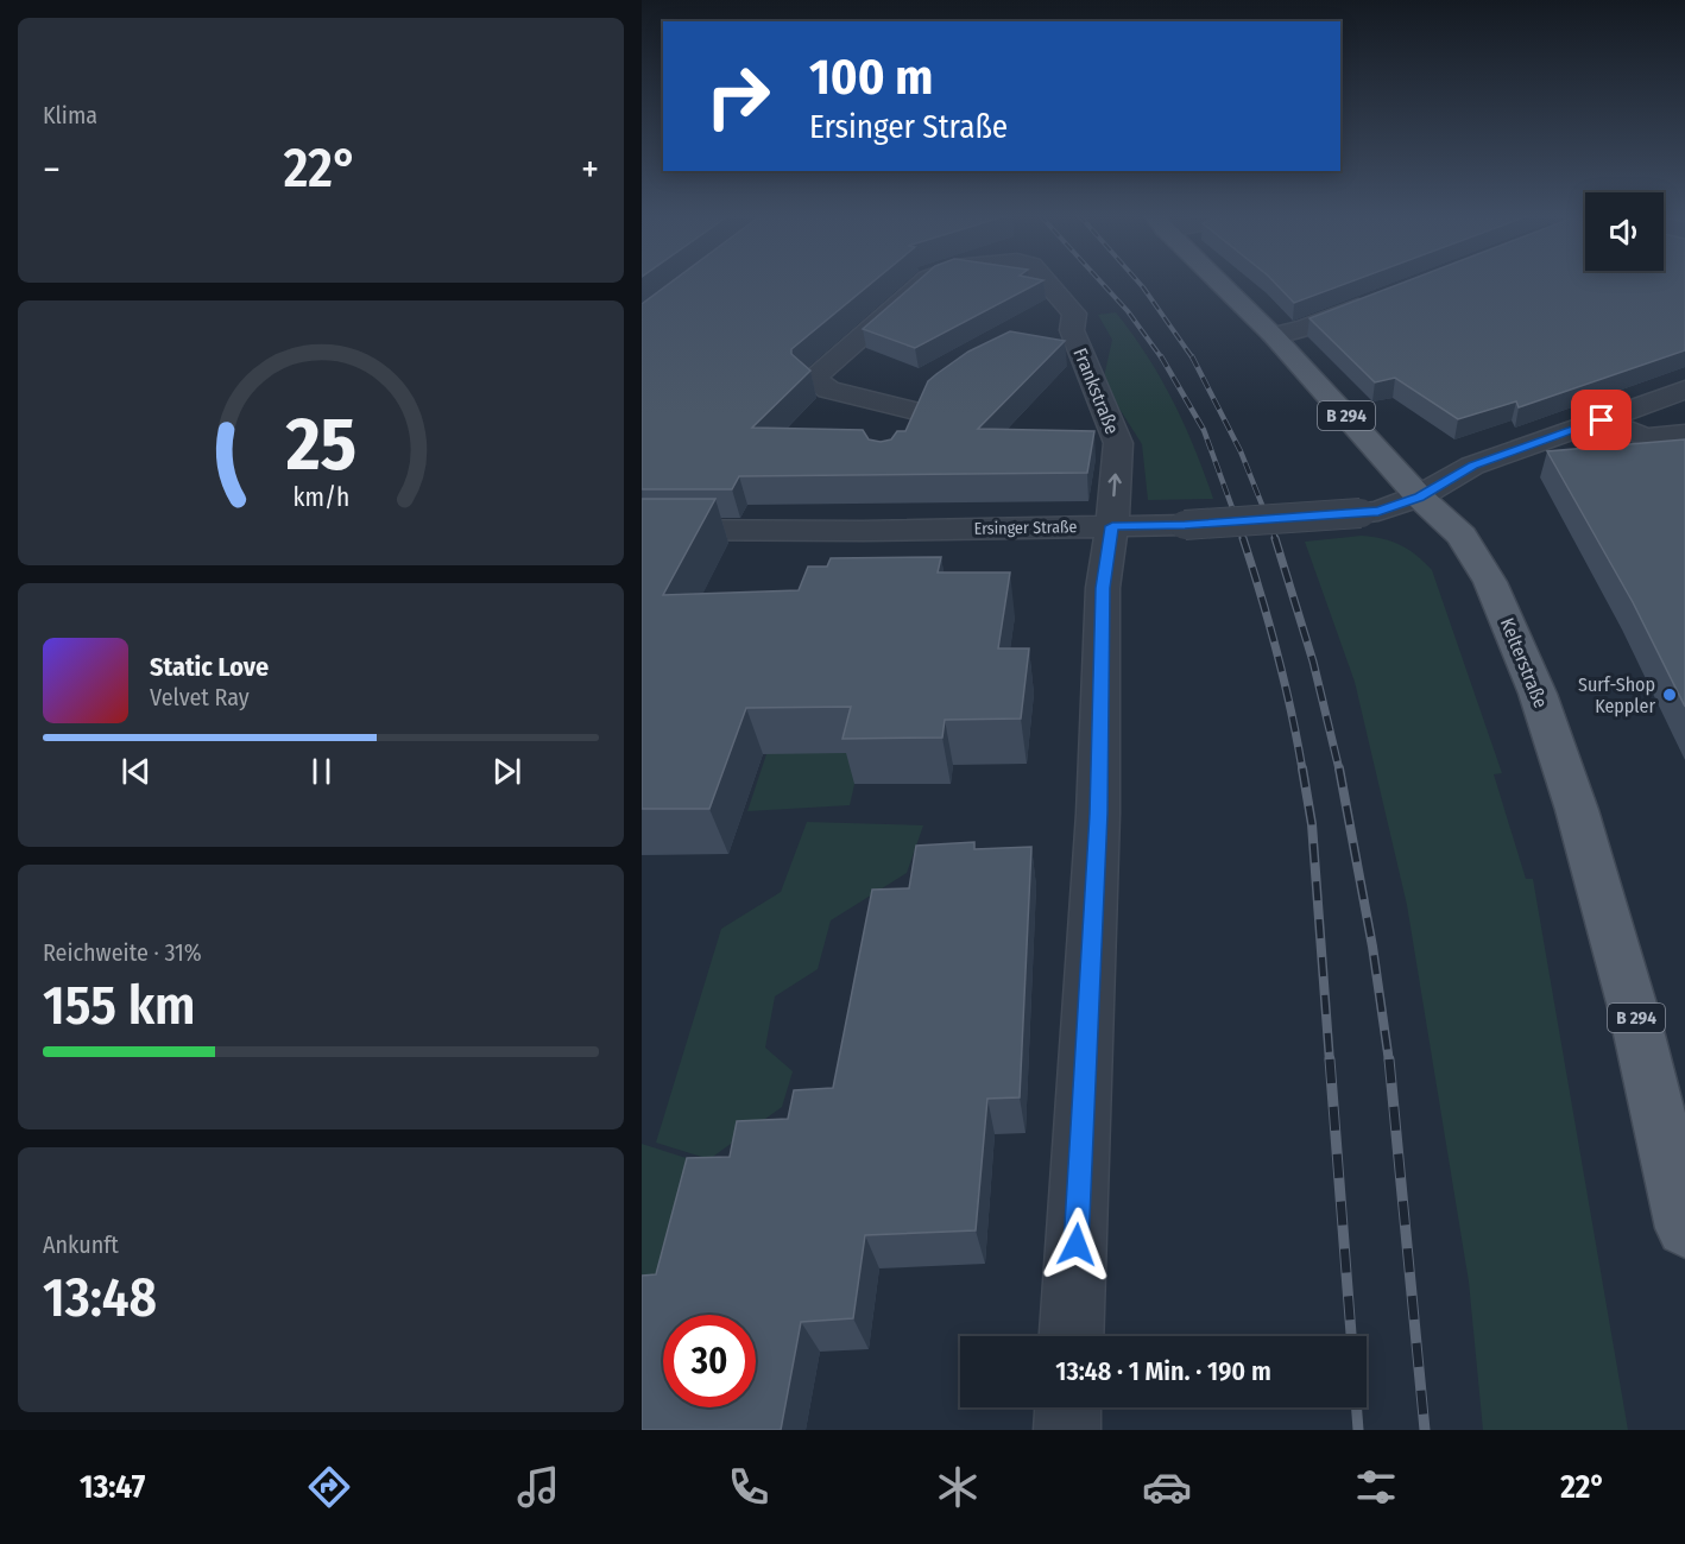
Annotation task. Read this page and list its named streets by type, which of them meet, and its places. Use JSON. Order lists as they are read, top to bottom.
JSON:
{
  "streets": {
    "main road": ["B 294", "Kelterstraße"],
    "street": ["Frankstraße", "Ersinger Straße"]
  },
  "crossings": [
    ["Frankstraße", "Ersinger Straße"],
    ["Ersinger Straße", "Kelterstraße"]
  ],
  "places": ["Surf-Shop Keppler"],
  "page": {
    "tile": [
      "Klima",
      ["Reichweite · 31%", "155 km"],
      ["Ankunft", "13:48"]
    ],
    "turn": ["100 m", "Ersinger Straße"],
    "heat": ["−", "22°", "+"],
    "song": ["Static Love", "Velvet Ray"],
    "limit": "30",
    "trip": "13:48 · 1 Min. · 190 m",
    "tabs": ["13:47", "22°"],
    "gauge": ["25", "km/h"]
  }
}
